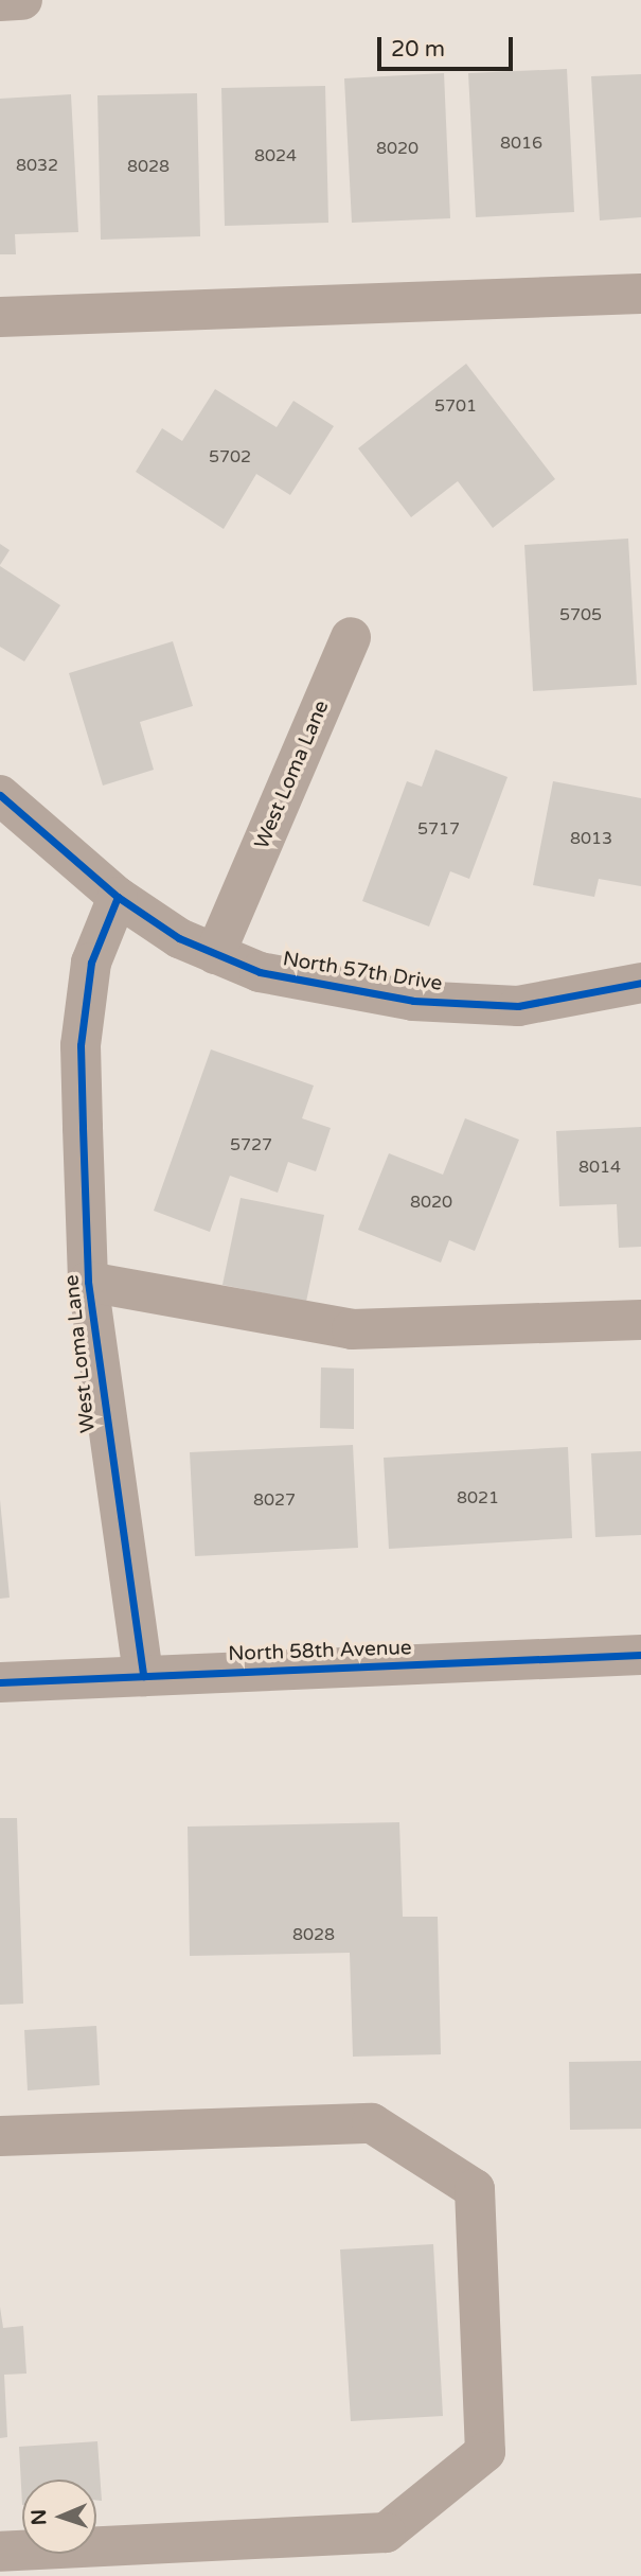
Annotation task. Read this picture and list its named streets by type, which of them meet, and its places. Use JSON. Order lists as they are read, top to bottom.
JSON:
{
  "streets": {
    "street": ["West Loma Lane", "North 57th Drive", "North 58th Avenue"]
  },
  "crossings": [
    ["West Loma Lane", "North 57th Drive"],
    ["West Loma Lane", "North 58th Avenue"]
  ],
  "house_numbers": [
    "8016",
    "8020",
    "8024",
    "8032",
    "8028",
    "5701",
    "5702",
    "5705",
    "5717",
    "8013",
    "5727",
    "8014",
    "8020",
    "8021",
    "8027",
    "8028"
  ],
  "scale_bar": "20 m",
  "north": "left"
}
